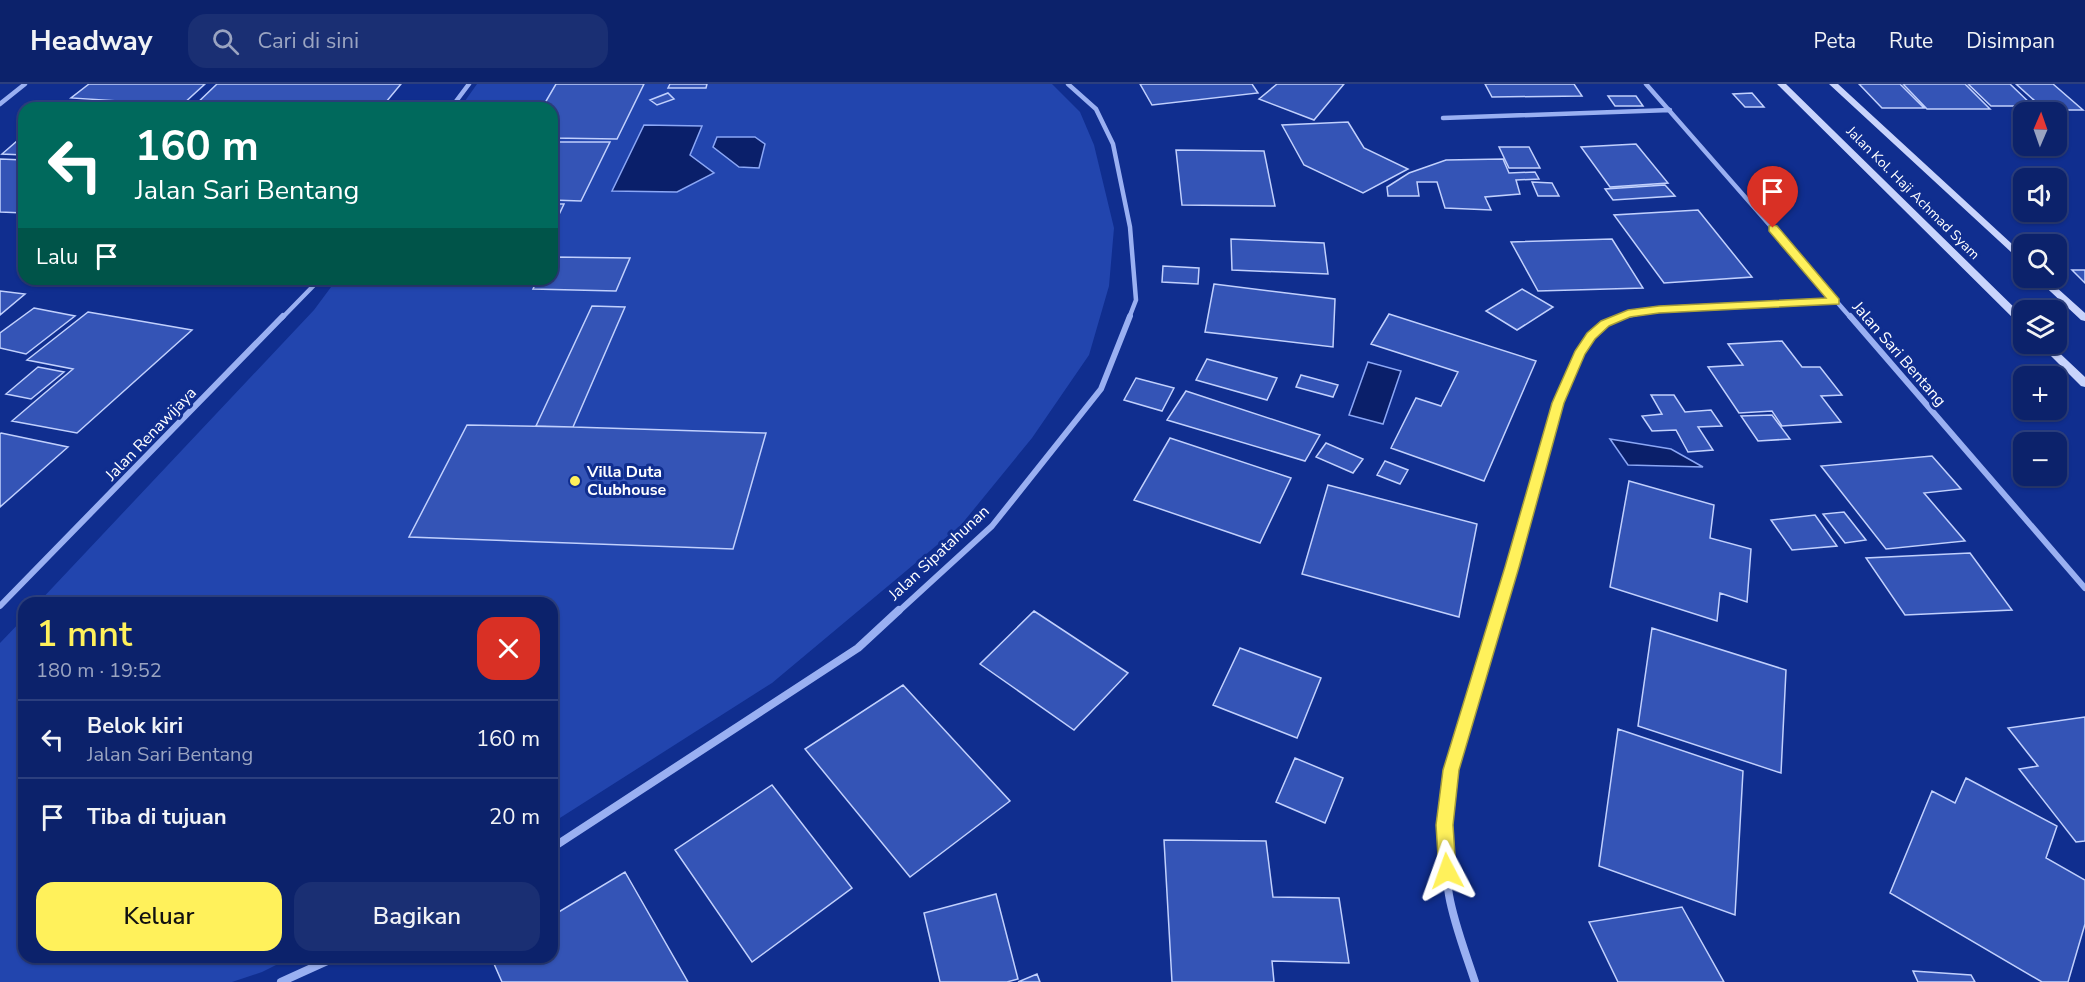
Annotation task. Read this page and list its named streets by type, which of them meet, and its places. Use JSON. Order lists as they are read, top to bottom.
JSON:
{
  "streets": {
    "main road": ["Jalan Kol. Haji Achmad Syam"],
    "street": ["Jalan Sari Bentang", "Jalan Renawijaya", "Jalan Sipatahunan"]
  },
  "places": ["Villa Duta Clubhouse"],
  "north": "top",
  "page": {
    "header": "Headway",
    "search": "Cari di sini",
    "nav": ["Peta", "Rute", "Disimpan"],
    "map_buttons": ["+", "−"],
    "turn": ["160 m", "Jalan Sari Bentang"],
    "then": "Lalu",
    "heading": ["1 mnt", "180 m · 19:52"],
    "list": [
      {
        "name": "Belok kiri",
        "note": "Jalan Sari Bentang",
        "value": "160 m"
      },
      {
        "name": "Tiba di tujuan",
        "value": "20 m"
      }
    ],
    "buttons": ["Keluar", "Bagikan"]
  }
}
